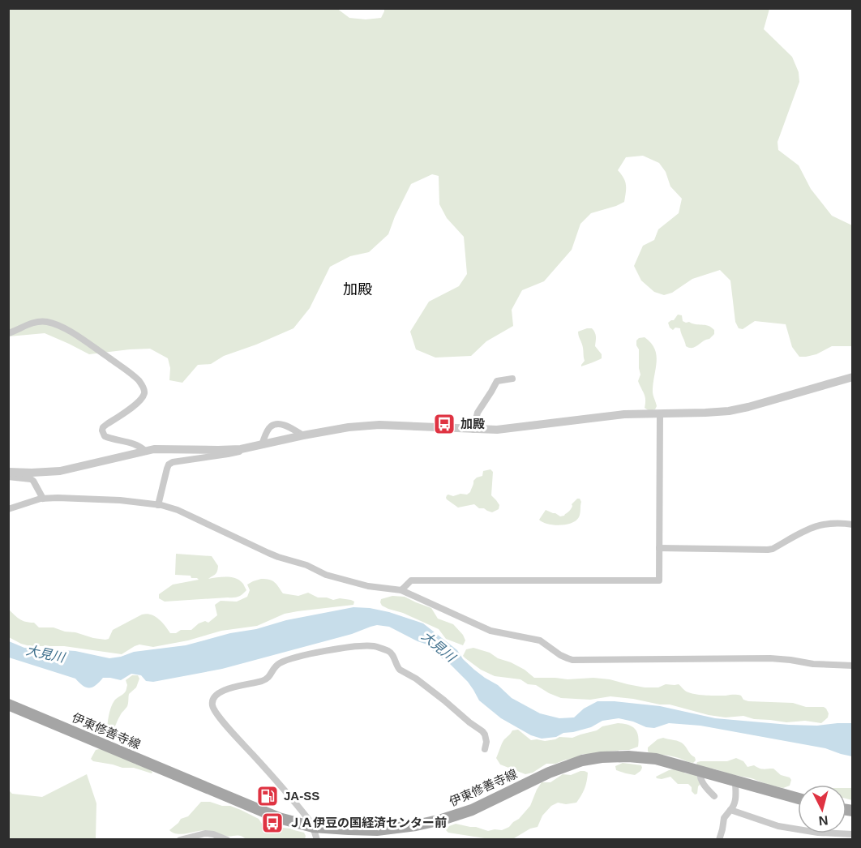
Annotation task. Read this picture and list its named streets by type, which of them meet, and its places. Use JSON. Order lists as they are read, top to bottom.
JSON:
{
  "streets": {
    "main road": ["伊東修善寺線"]
  },
  "districts": ["加殿"],
  "water": ["大見川"],
  "places": {
    "bus stop": ["加殿", "ＪＡ伊豆の国経済センター前"],
    "fuel station": ["JA-SS"]
  },
  "north": "bottom"
}
